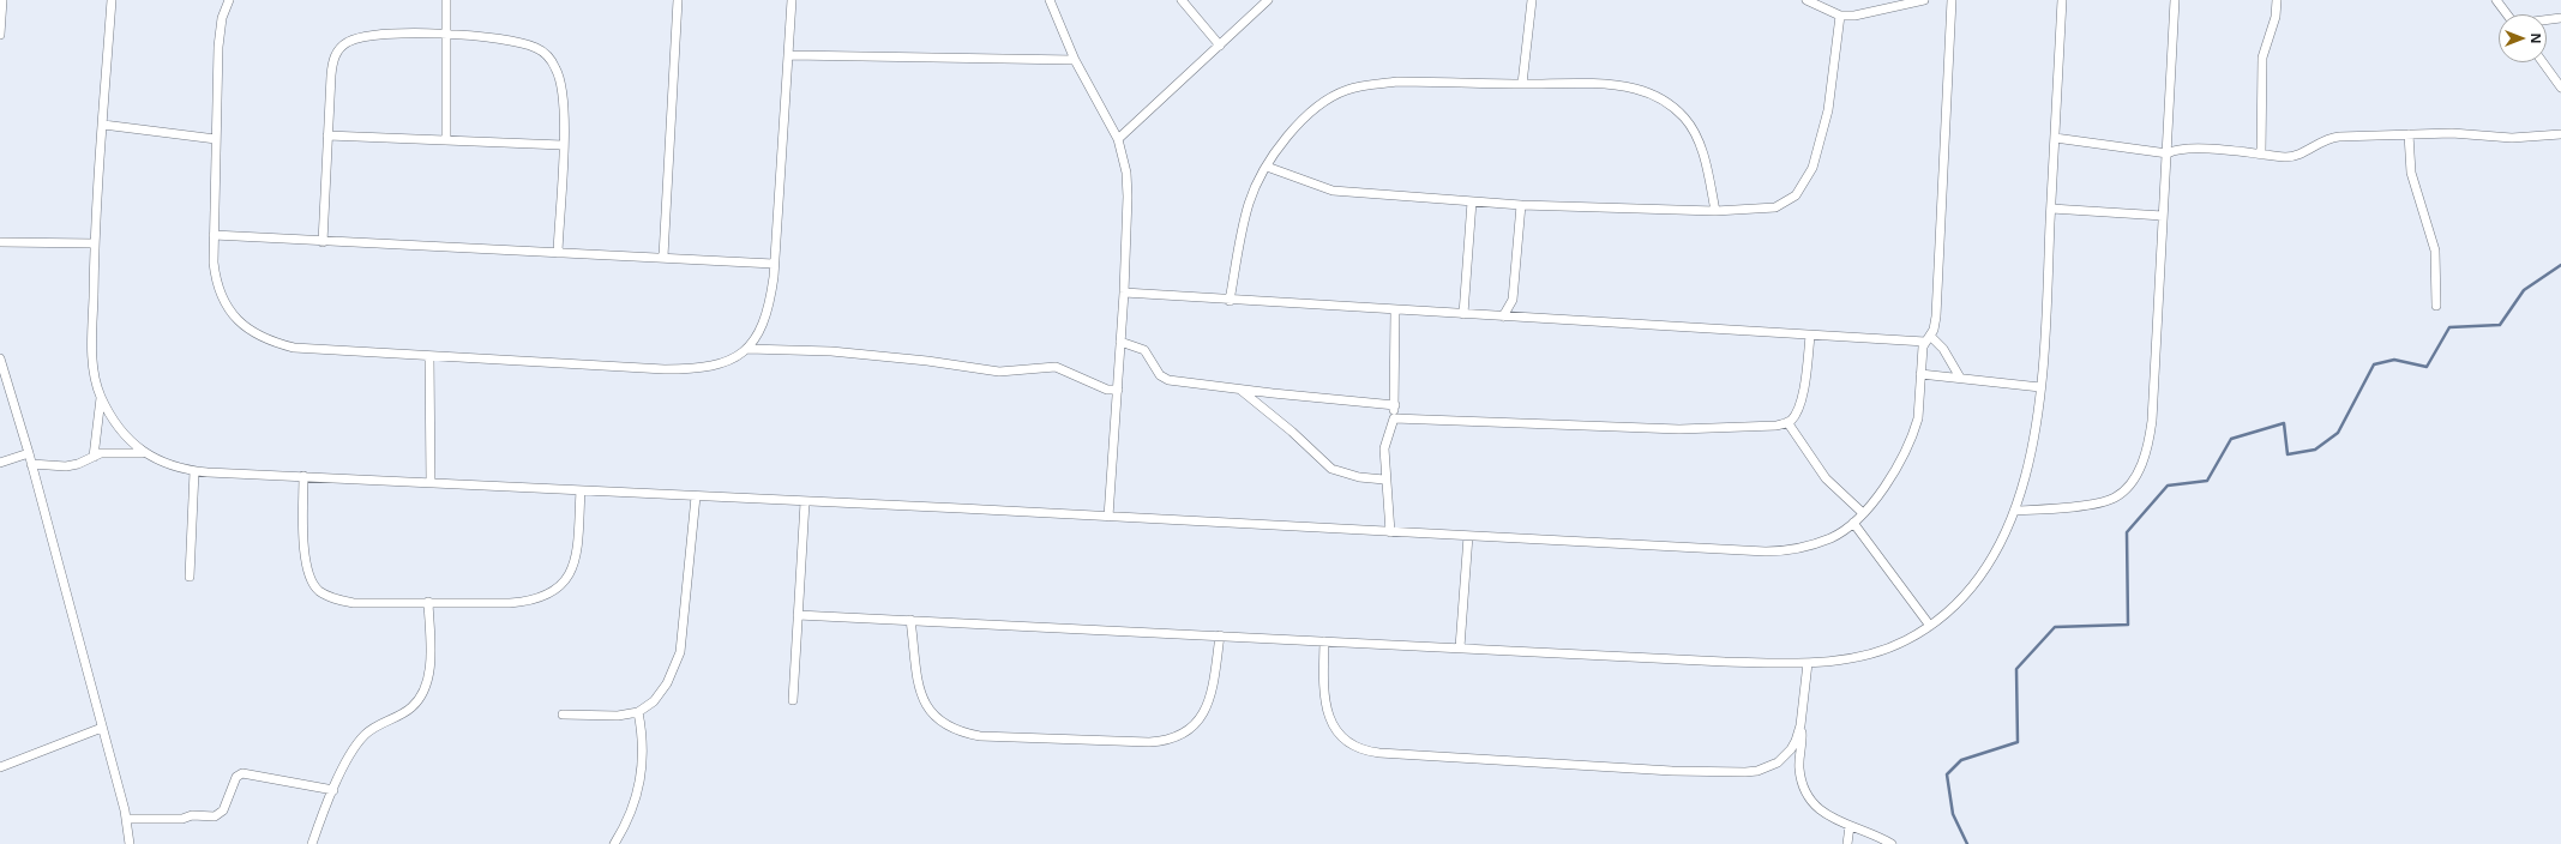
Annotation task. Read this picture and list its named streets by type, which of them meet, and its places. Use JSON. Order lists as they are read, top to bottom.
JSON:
{
  "north": "right"
}
